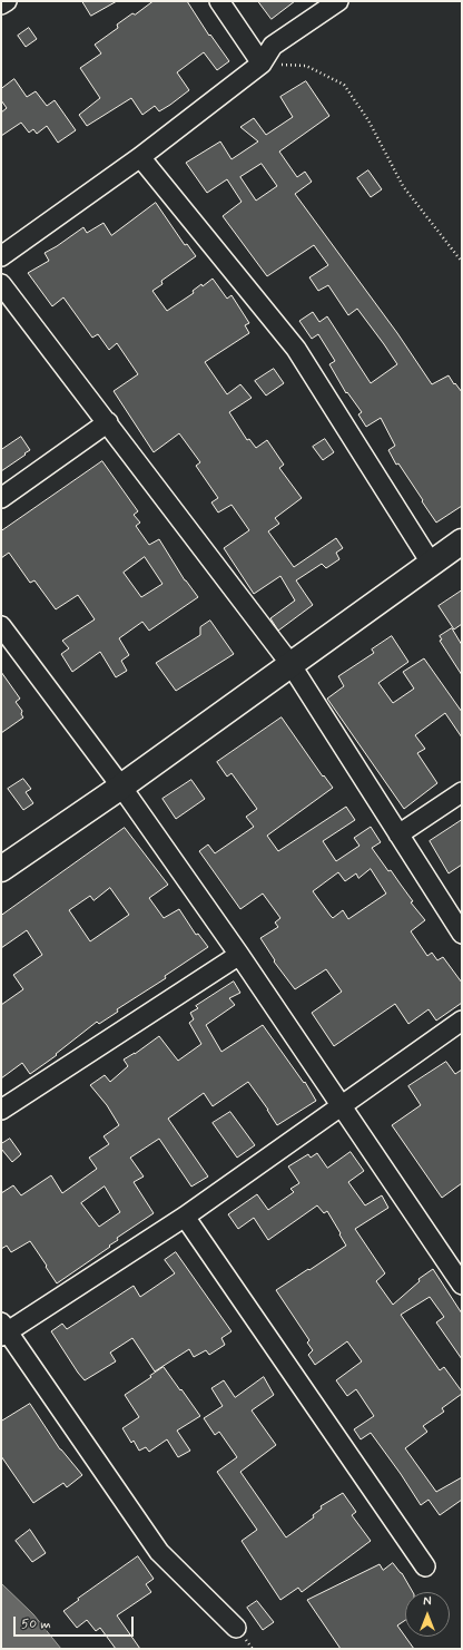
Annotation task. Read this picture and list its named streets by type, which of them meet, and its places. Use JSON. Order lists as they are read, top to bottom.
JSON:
{
  "scale_bar": "50 m",
  "north": "top"
}
